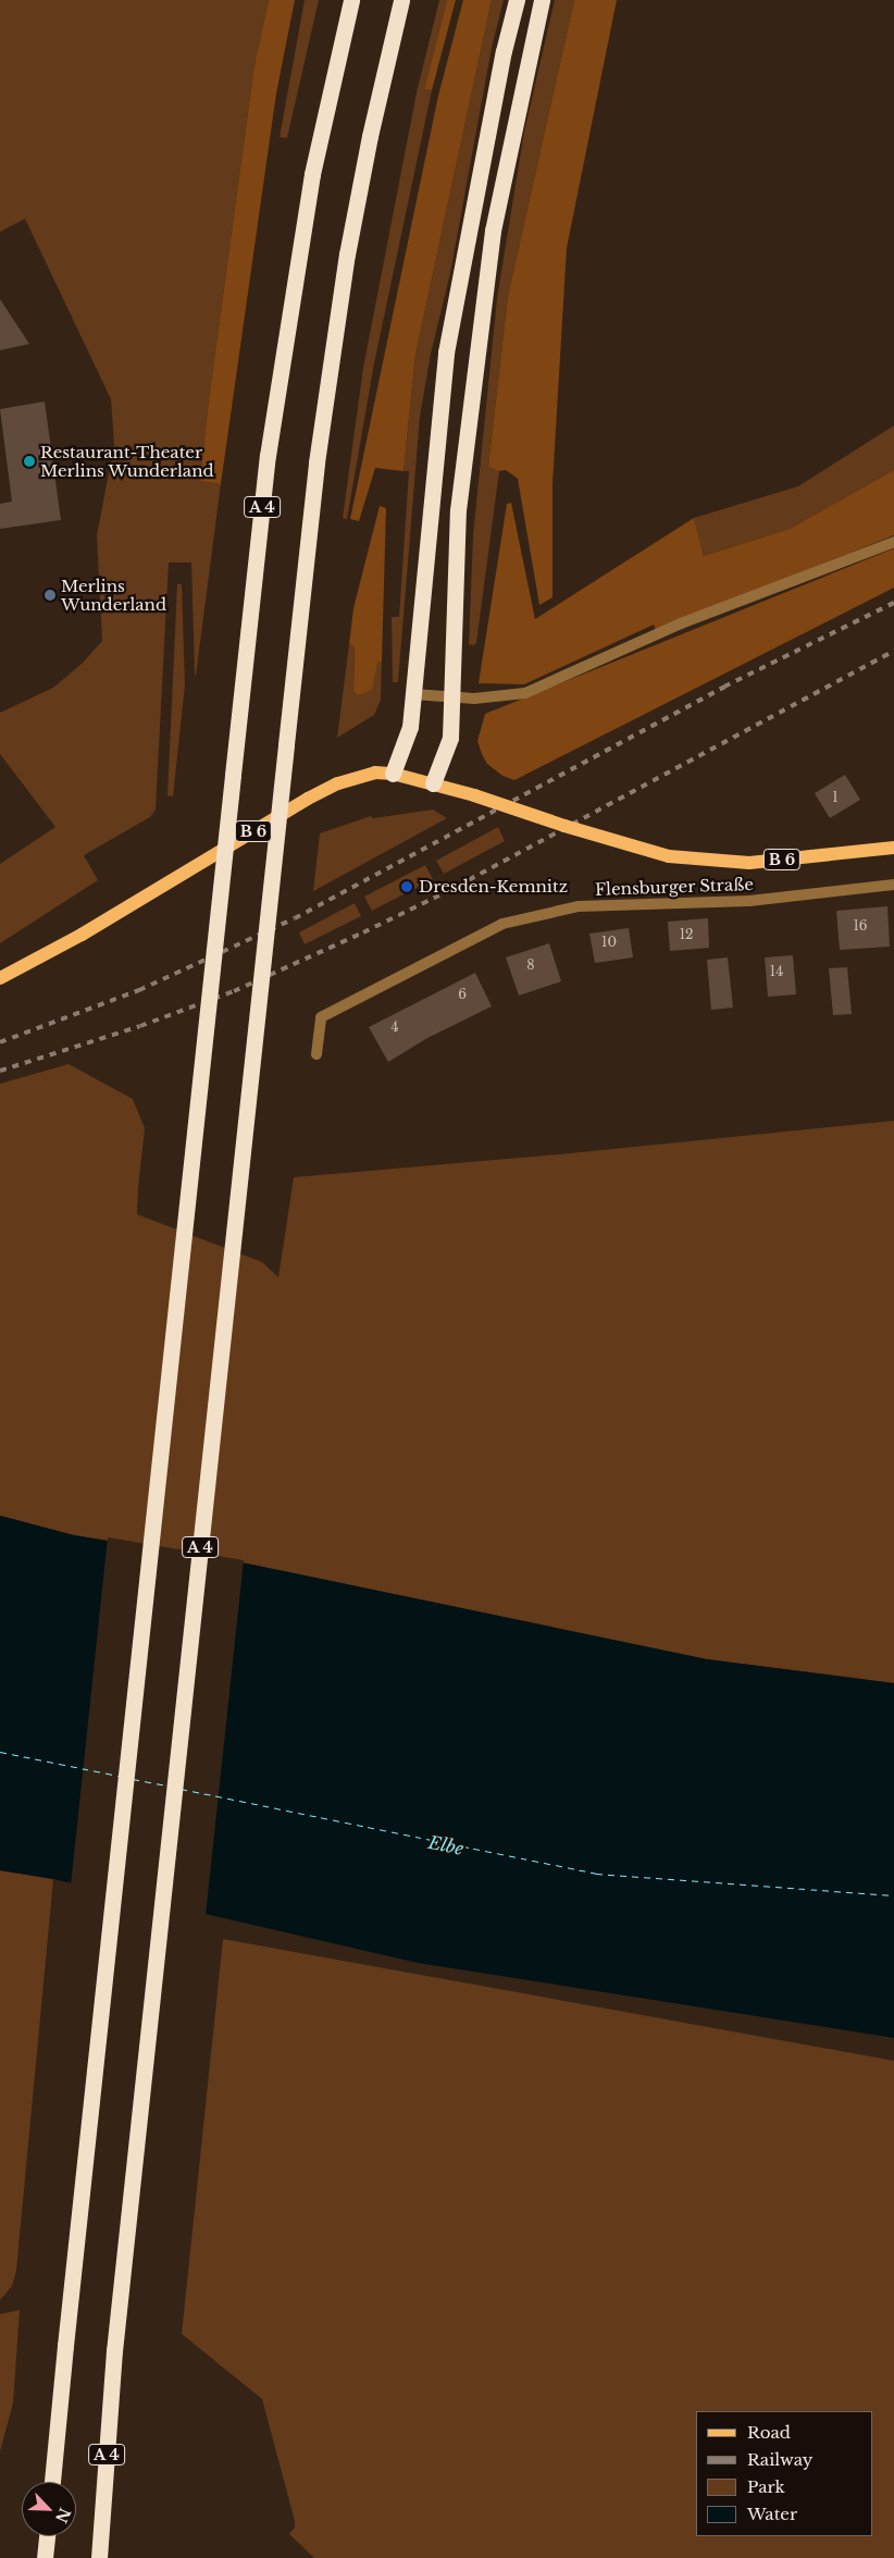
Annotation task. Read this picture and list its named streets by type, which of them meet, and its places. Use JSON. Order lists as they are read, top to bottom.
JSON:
{
  "streets": {
    "highway": ["A 4"],
    "main road": ["B 6"],
    "street": ["Flensburger Straße"]
  },
  "water": ["Elbe"],
  "places": ["Restaurant-Theater Merlins Wunderland", "Merlins Wunderland", "Dresden-Kemnitz"],
  "house_numbers": [
    "1",
    "16",
    "12",
    "10",
    "8",
    "14",
    "6",
    "4"
  ],
  "legend": [
    "Road",
    "Railway",
    "Park",
    "Water"
  ],
  "north": "bottom right"
}
